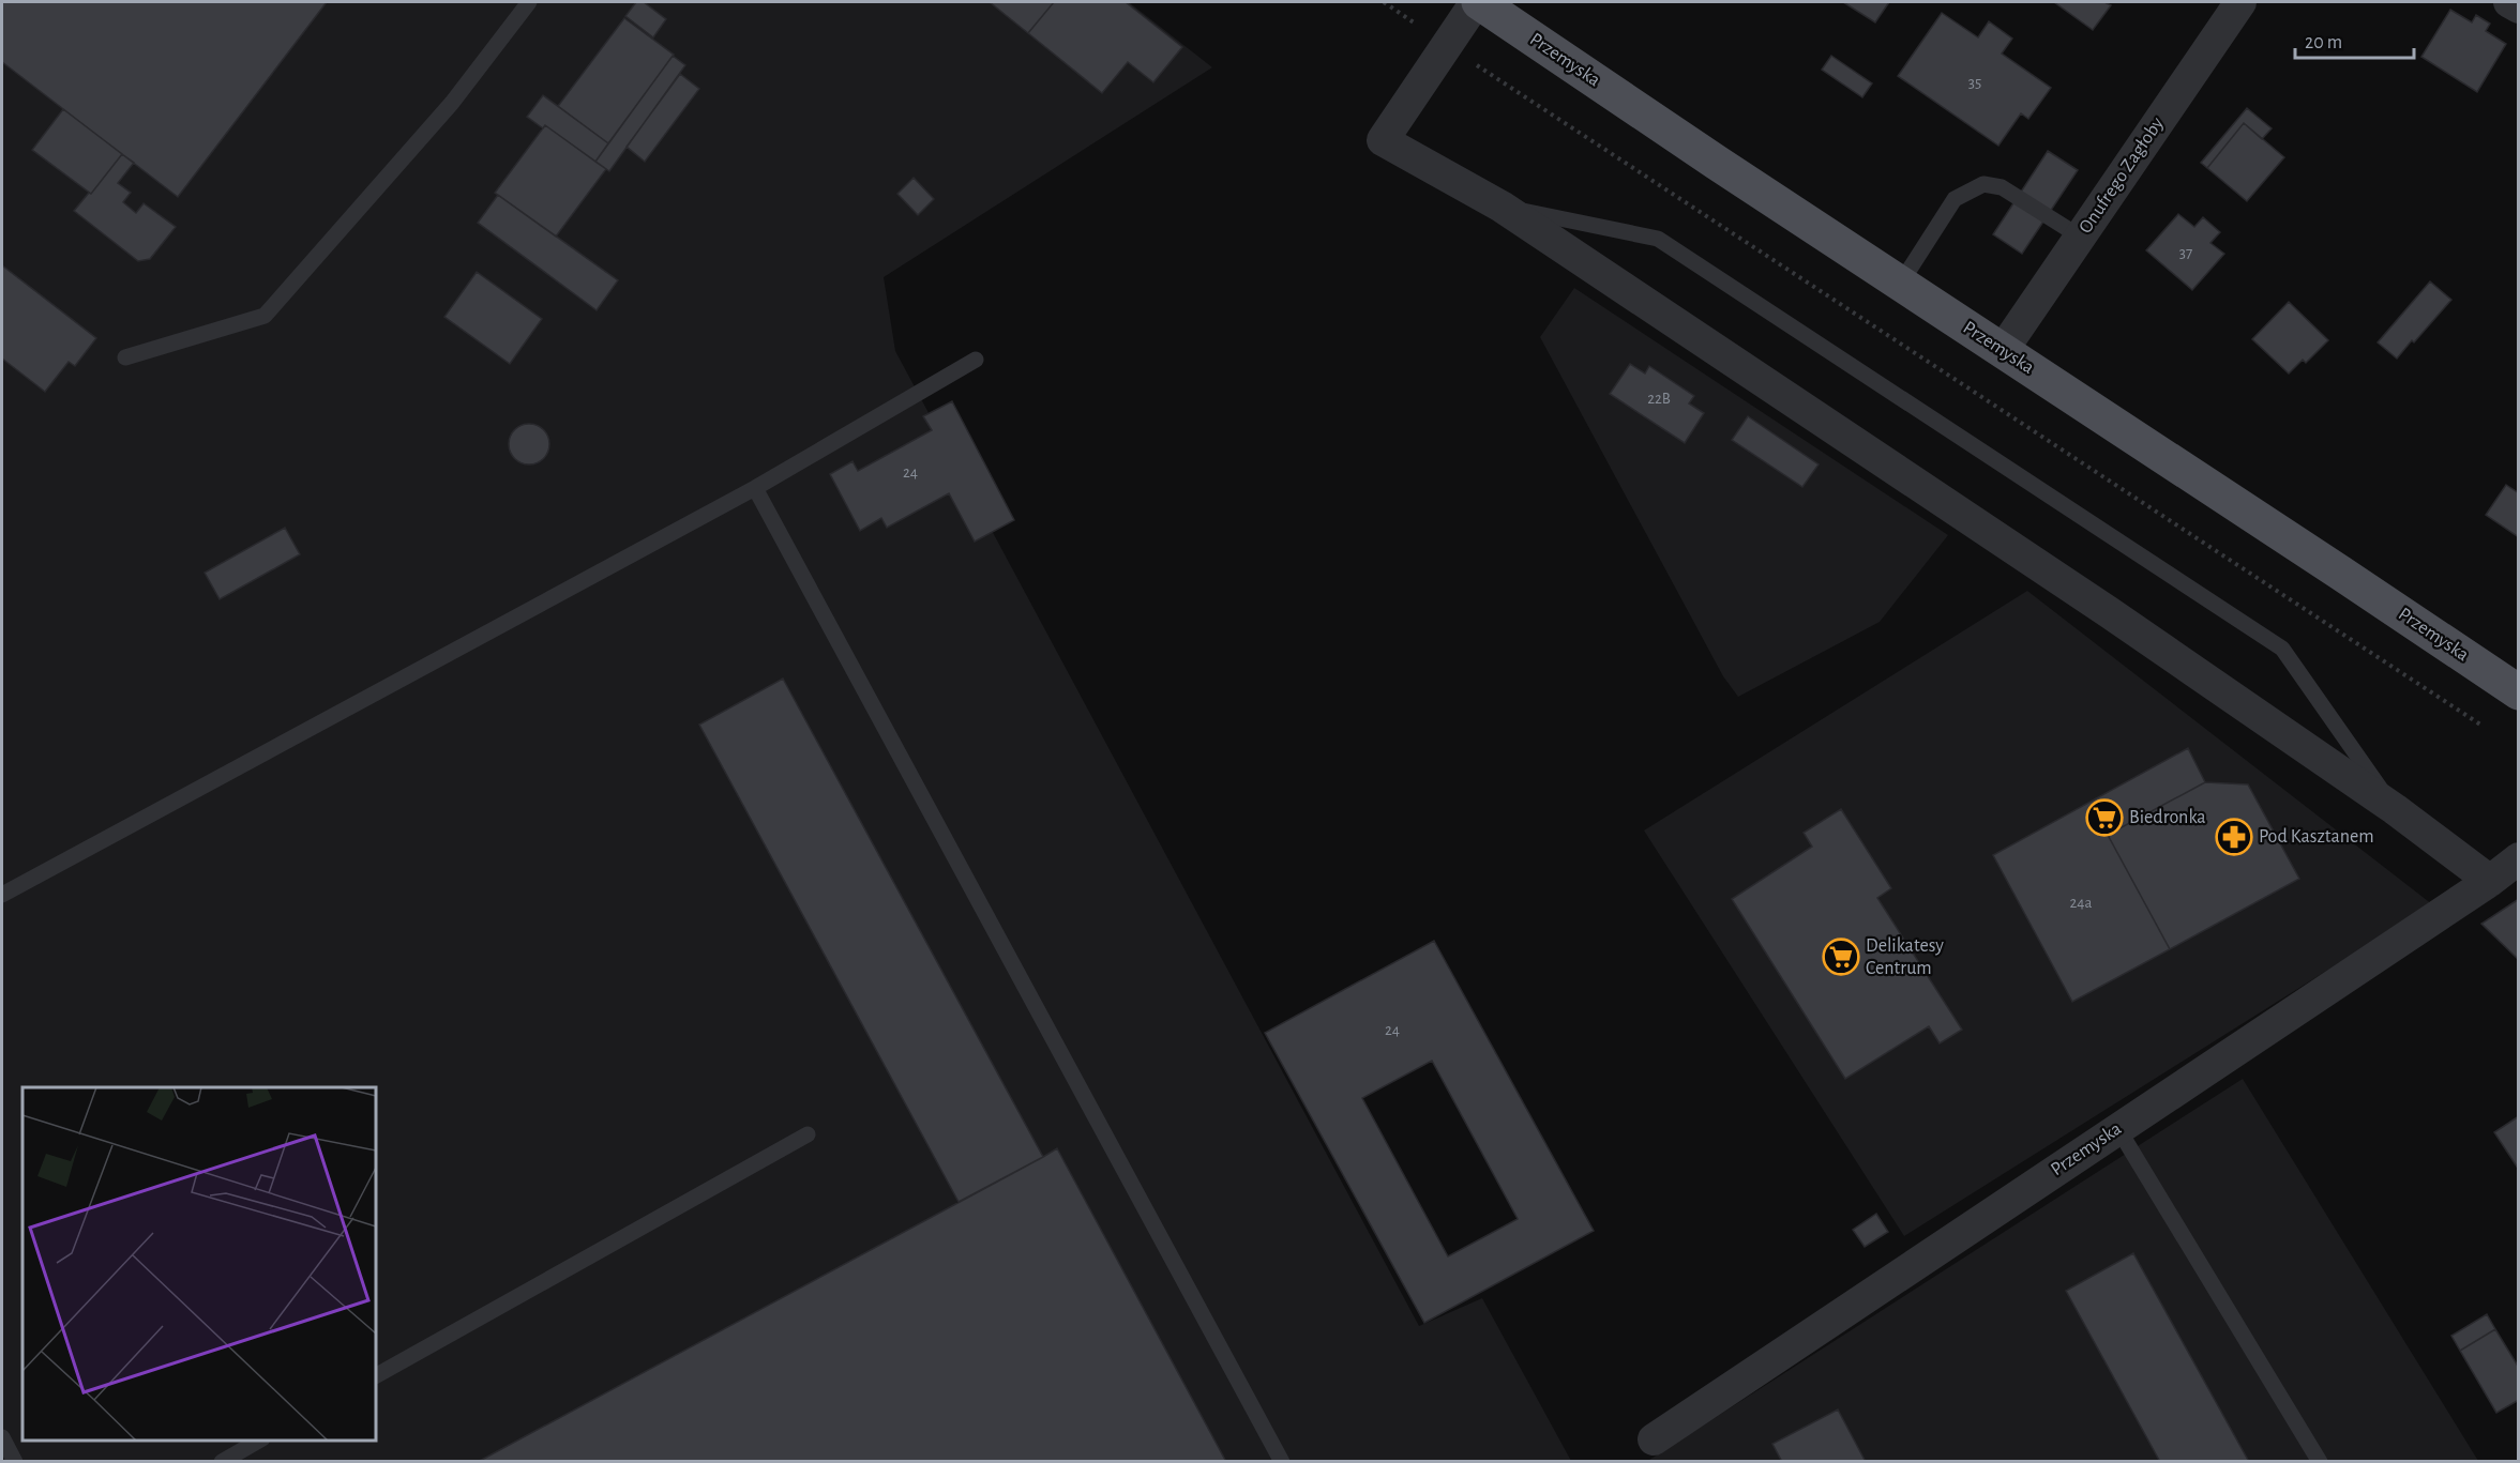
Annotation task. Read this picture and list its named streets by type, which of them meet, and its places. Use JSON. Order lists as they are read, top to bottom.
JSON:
{
  "streets": {
    "main road": ["Przemyska"],
    "street": ["Onufrego Zagłoby"]
  },
  "crossings": [
    ["Przemyska", "Onufrego Zagłoby"]
  ],
  "places": {
    "supermarket": ["Biedronka", "Delikatesy Centrum"],
    "pharmacy": ["Pod Kasztanem"]
  },
  "house_numbers": [
    "35",
    "37",
    "22B",
    "24",
    "24a",
    "24"
  ],
  "scale_bar": "20 m"
}
